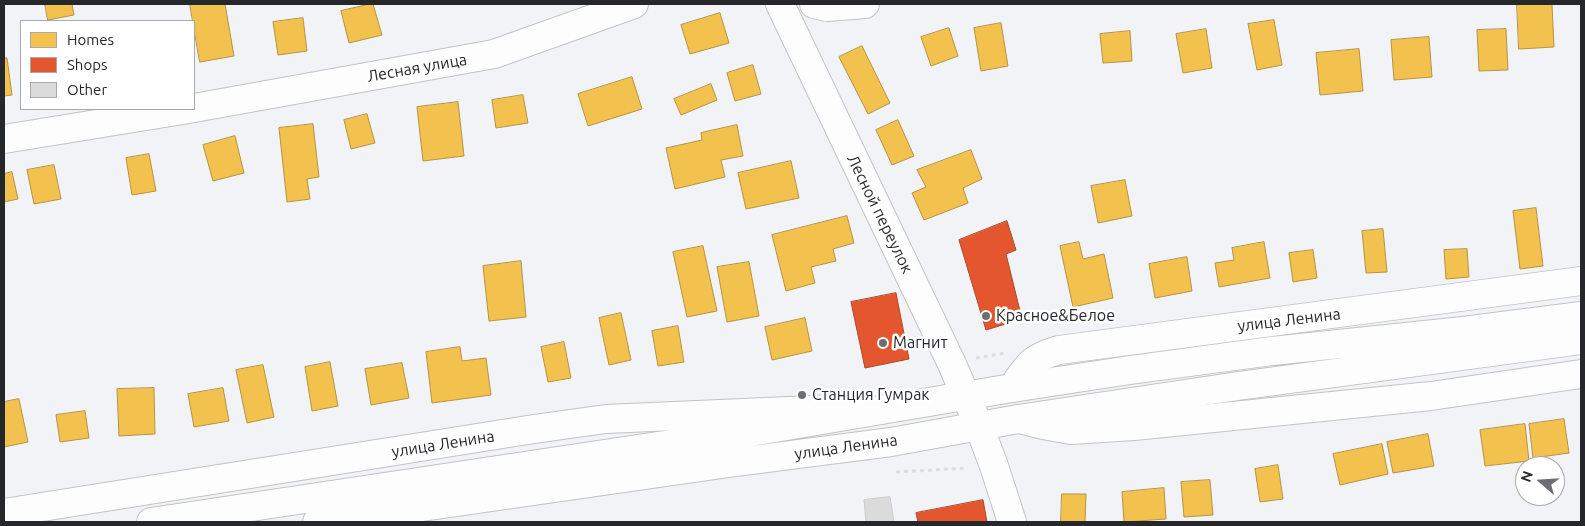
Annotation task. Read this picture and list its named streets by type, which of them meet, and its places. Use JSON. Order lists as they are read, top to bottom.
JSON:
{
  "streets": {
    "street": ["Лесная улица", "Лесной переулок", "улица Ленина"]
  },
  "crossings": [
    ["Лесной переулок", "улица Ленина"]
  ],
  "places": ["Красное&Белое", "Магнит", "Станция Гумрак"],
  "legend": ["Homes", "Shops", "Other"],
  "north": "left"
}
